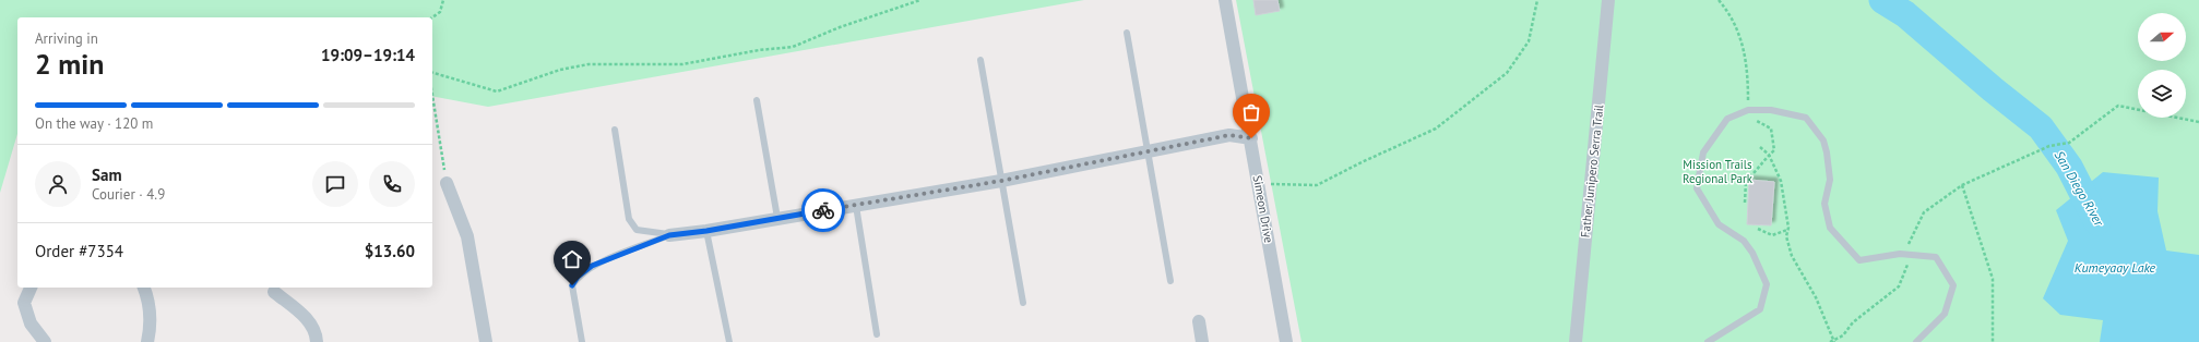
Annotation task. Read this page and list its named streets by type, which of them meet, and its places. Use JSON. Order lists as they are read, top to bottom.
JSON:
{
  "streets": {
    "street": ["Father Junipero Serra Trail", "Simeon Drive"]
  },
  "water": ["San Diego River", "Kumeyaay Lake"],
  "parks": ["Mission Trails Regional Park"],
  "north": "right",
  "page": {
    "heading": ["2 min", "Arriving in", "19:09–19:14"],
    "panel": [
      "Sam",
      "Courier · 4.9",
      "Order #7354",
      "$13.60"
    ],
    "bar": "On the way · 120 m"
  }
}
